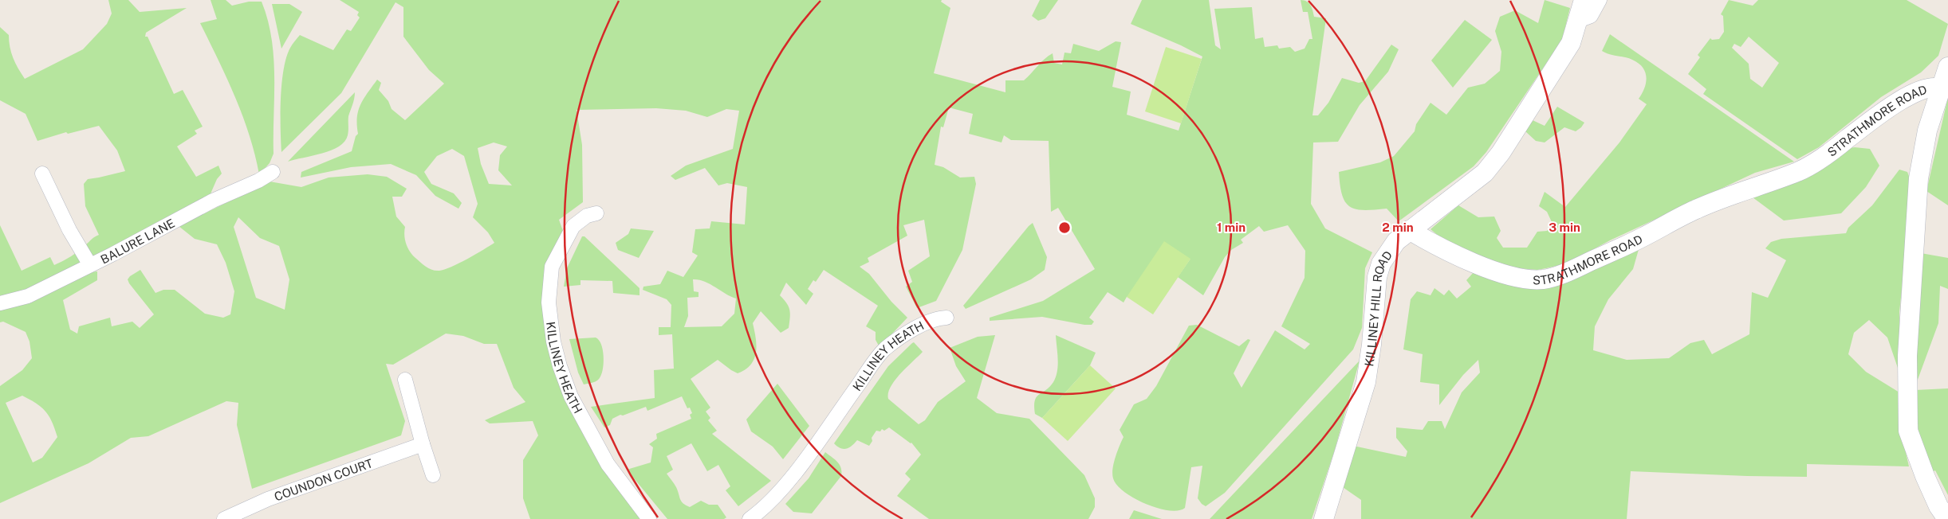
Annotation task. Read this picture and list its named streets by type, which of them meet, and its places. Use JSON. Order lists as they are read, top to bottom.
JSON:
{
  "streets": {
    "main road": ["STRATHMORE ROAD", "KILLINEY HILL ROAD"],
    "street": ["BALURE LANE", "KILLINEY HEATH", "COUNDON COURT"]
  },
  "crossings": [
    ["STRATHMORE ROAD", "KILLINEY HILL ROAD"]
  ],
  "rings": ["1 min", "2 min", "3 min"]
}
